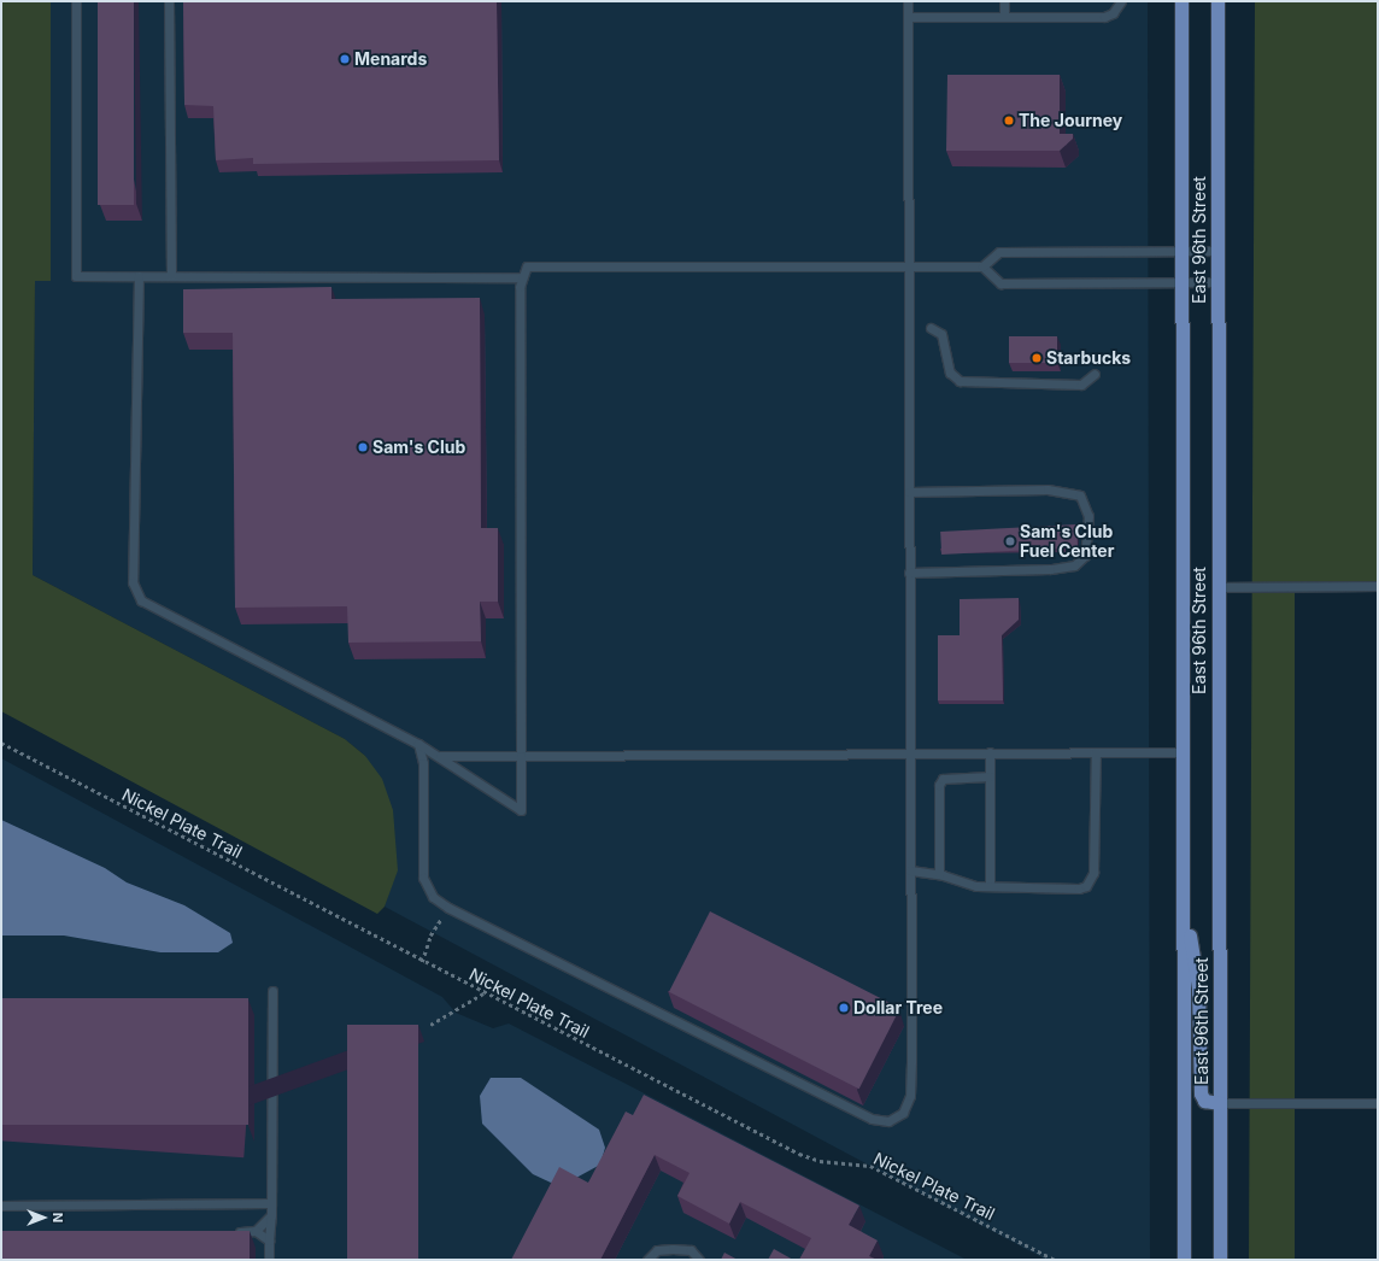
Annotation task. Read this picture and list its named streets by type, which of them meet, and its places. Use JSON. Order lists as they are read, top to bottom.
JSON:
{
  "streets": {
    "main road": ["East 96th Street"],
    "path": ["Nickel Plate Trail"]
  },
  "places": [
    "Menards",
    "The Journey",
    "Starbucks",
    "Sam's Club",
    "Sam's Club Fuel Center",
    "Dollar Tree"
  ],
  "north": "right"
}
